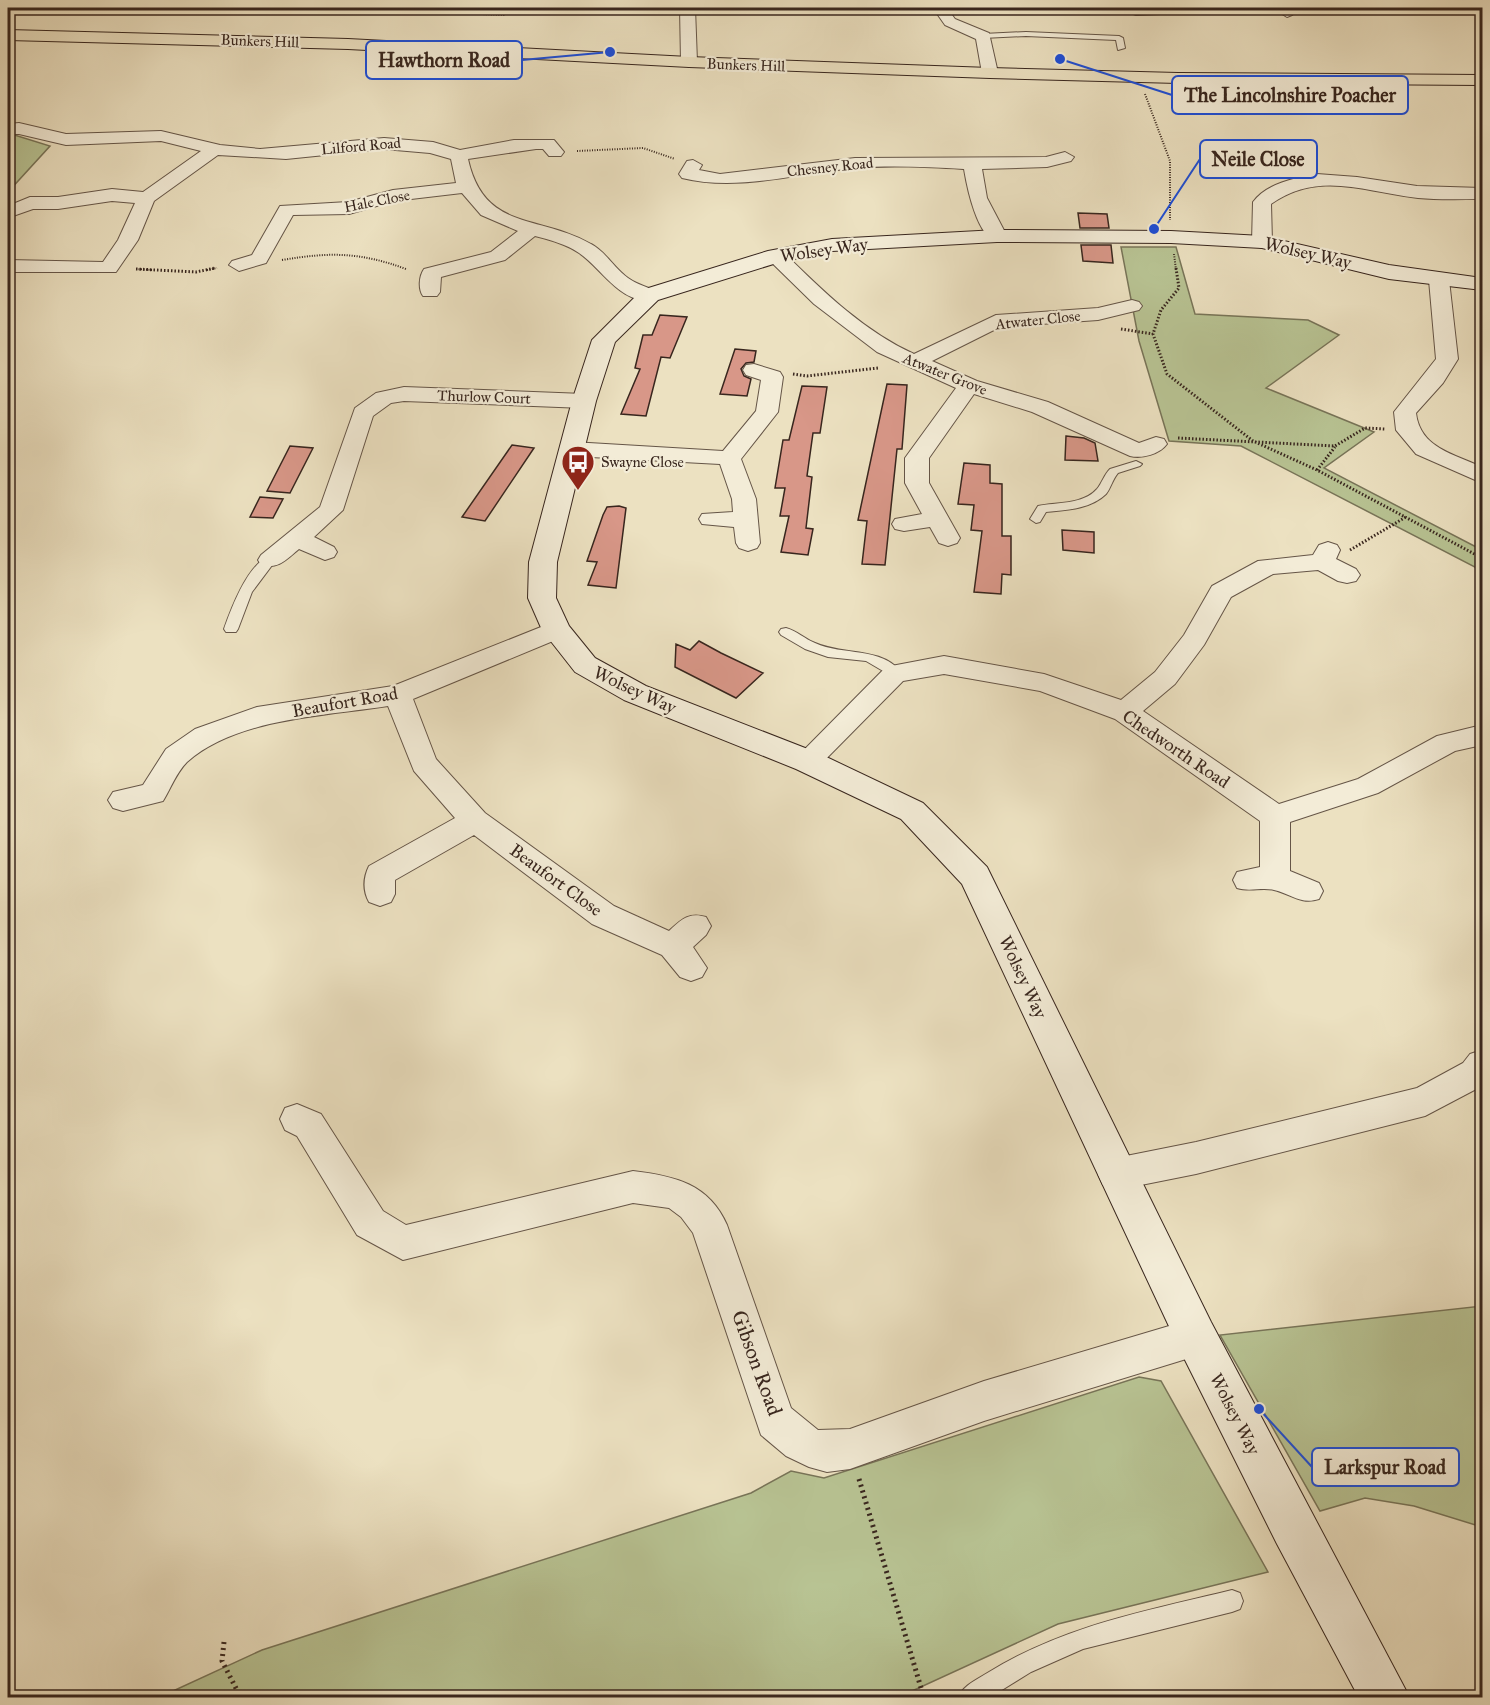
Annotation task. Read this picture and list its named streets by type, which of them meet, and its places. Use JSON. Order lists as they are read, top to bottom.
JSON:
{
  "streets": {
    "main road": ["Bunkers Hill"],
    "street": [
      "Lilford Road",
      "Chesney Road",
      "Hale Close",
      "Wolsey Way",
      "Atwater Close",
      "Atwater Grove",
      "Thurlow Court",
      "Beaufort Road",
      "Chedworth Road",
      "Beaufort Close",
      "Gibson Road"
    ]
  },
  "crossings": [
    ["Wolsey Way", "Atwater Grove"],
    ["Wolsey Way", "Thurlow Court"],
    ["Wolsey Way", "Beaufort Road"],
    ["Wolsey Way", "Gibson Road"],
    ["Atwater Close", "Atwater Grove"],
    ["Beaufort Road", "Beaufort Close"]
  ],
  "places": {
    "other": [
      "Hawthorn Road",
      "The Lincolnshire Poacher",
      "Neile Close",
      "Larkspur Road"
    ],
    "bus stop": ["Swayne Close"]
  }
}
